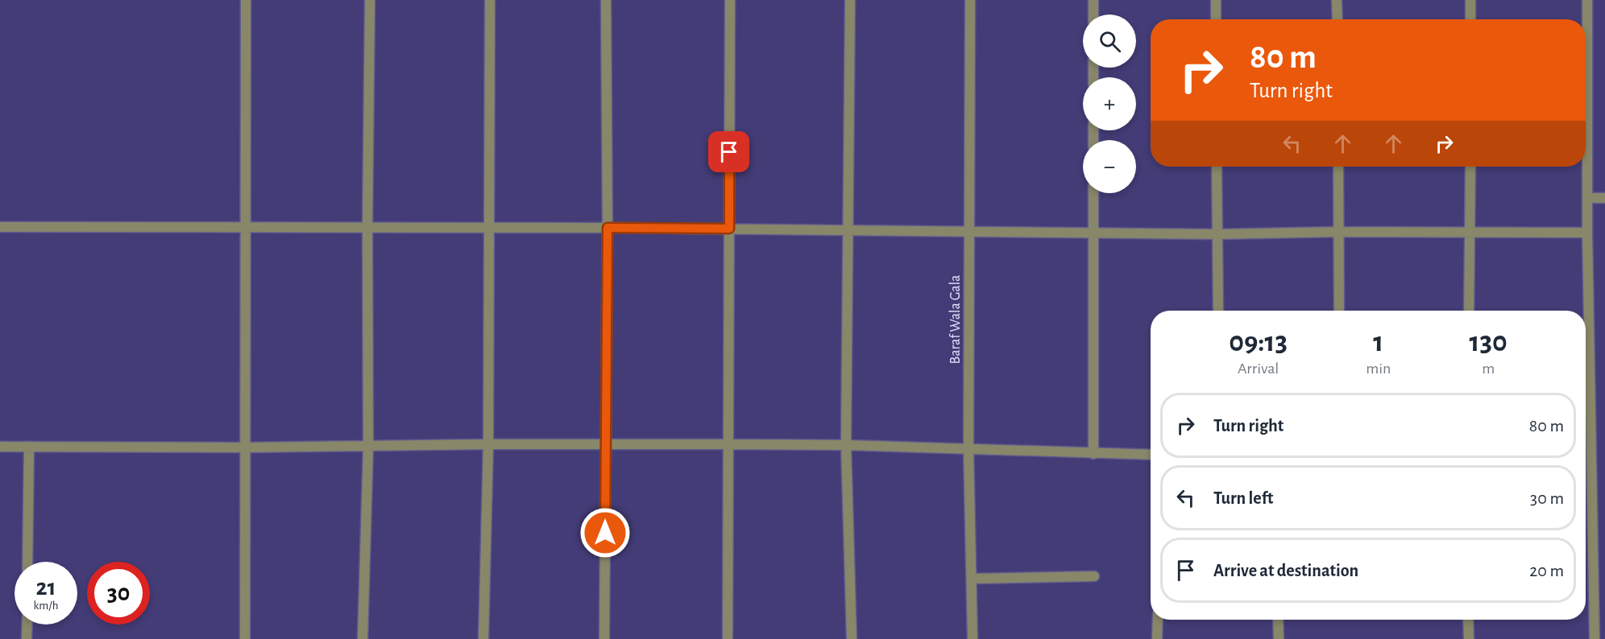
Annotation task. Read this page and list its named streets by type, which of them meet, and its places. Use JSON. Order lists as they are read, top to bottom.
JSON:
{
  "streets": {
    "street": ["Baraf Wala Gala"]
  },
  "page": {
    "map_buttons": ["+", "−"],
    "turn": ["80 m", "Turn right"],
    "eta": [
      "09:13",
      "Arrival",
      "1",
      "min",
      "130",
      "m"
    ],
    "list": [
      {
        "name": "Turn right",
        "value": "80 m"
      },
      {
        "name": "Turn left",
        "value": "30 m"
      },
      {
        "name": "Arrive at destination",
        "value": "20 m"
      }
    ],
    "speed": "21 km/h",
    "limit": "30"
  }
}
